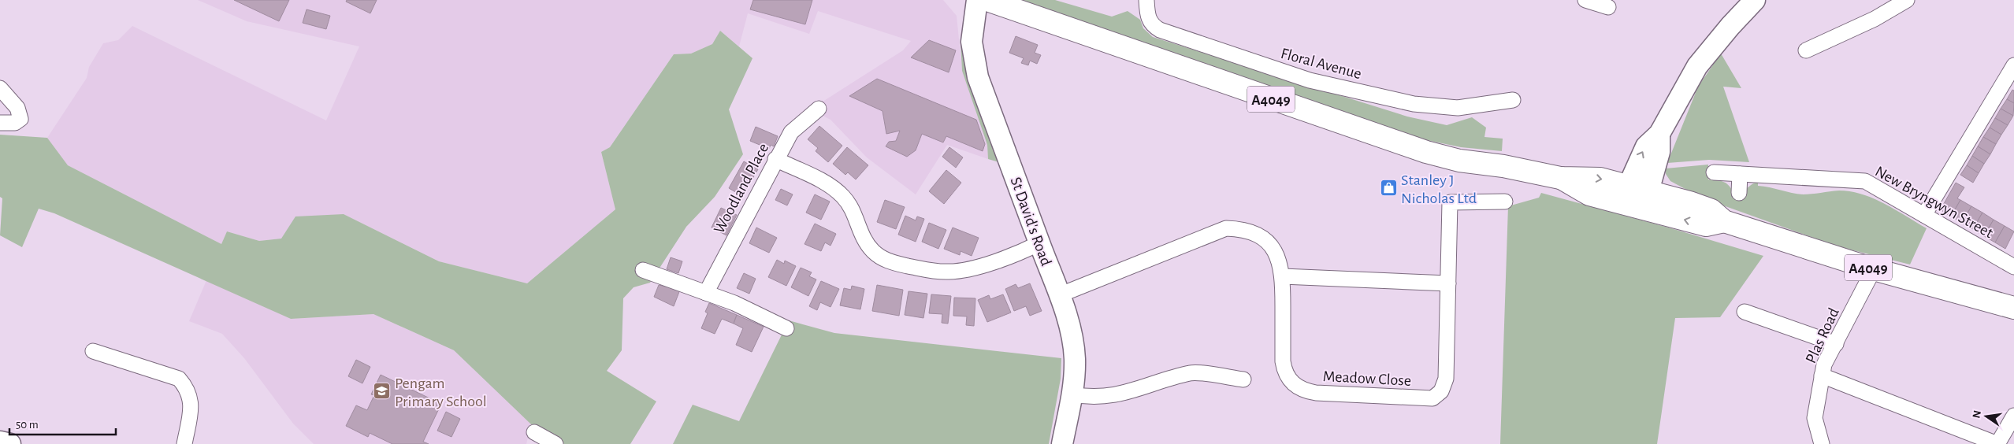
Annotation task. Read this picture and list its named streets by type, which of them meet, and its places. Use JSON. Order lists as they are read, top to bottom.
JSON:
{
  "streets": {
    "main road": ["A4049", "St David's Road"],
    "street": [
      "Floral Avenue",
      "Woodland Place",
      "New Bryngwyn Street",
      "Plas Road",
      "Meadow Close"
    ]
  },
  "crossings": [
    ["A4049", "Plas Road"],
    ["St David's Road", "Meadow Close"]
  ],
  "places": {
    "shop": ["Stanley J Nicholas Ltd"],
    "school or university": ["Pengam Primary School"]
  },
  "scale_bar": "50 m",
  "north": "left"
}
